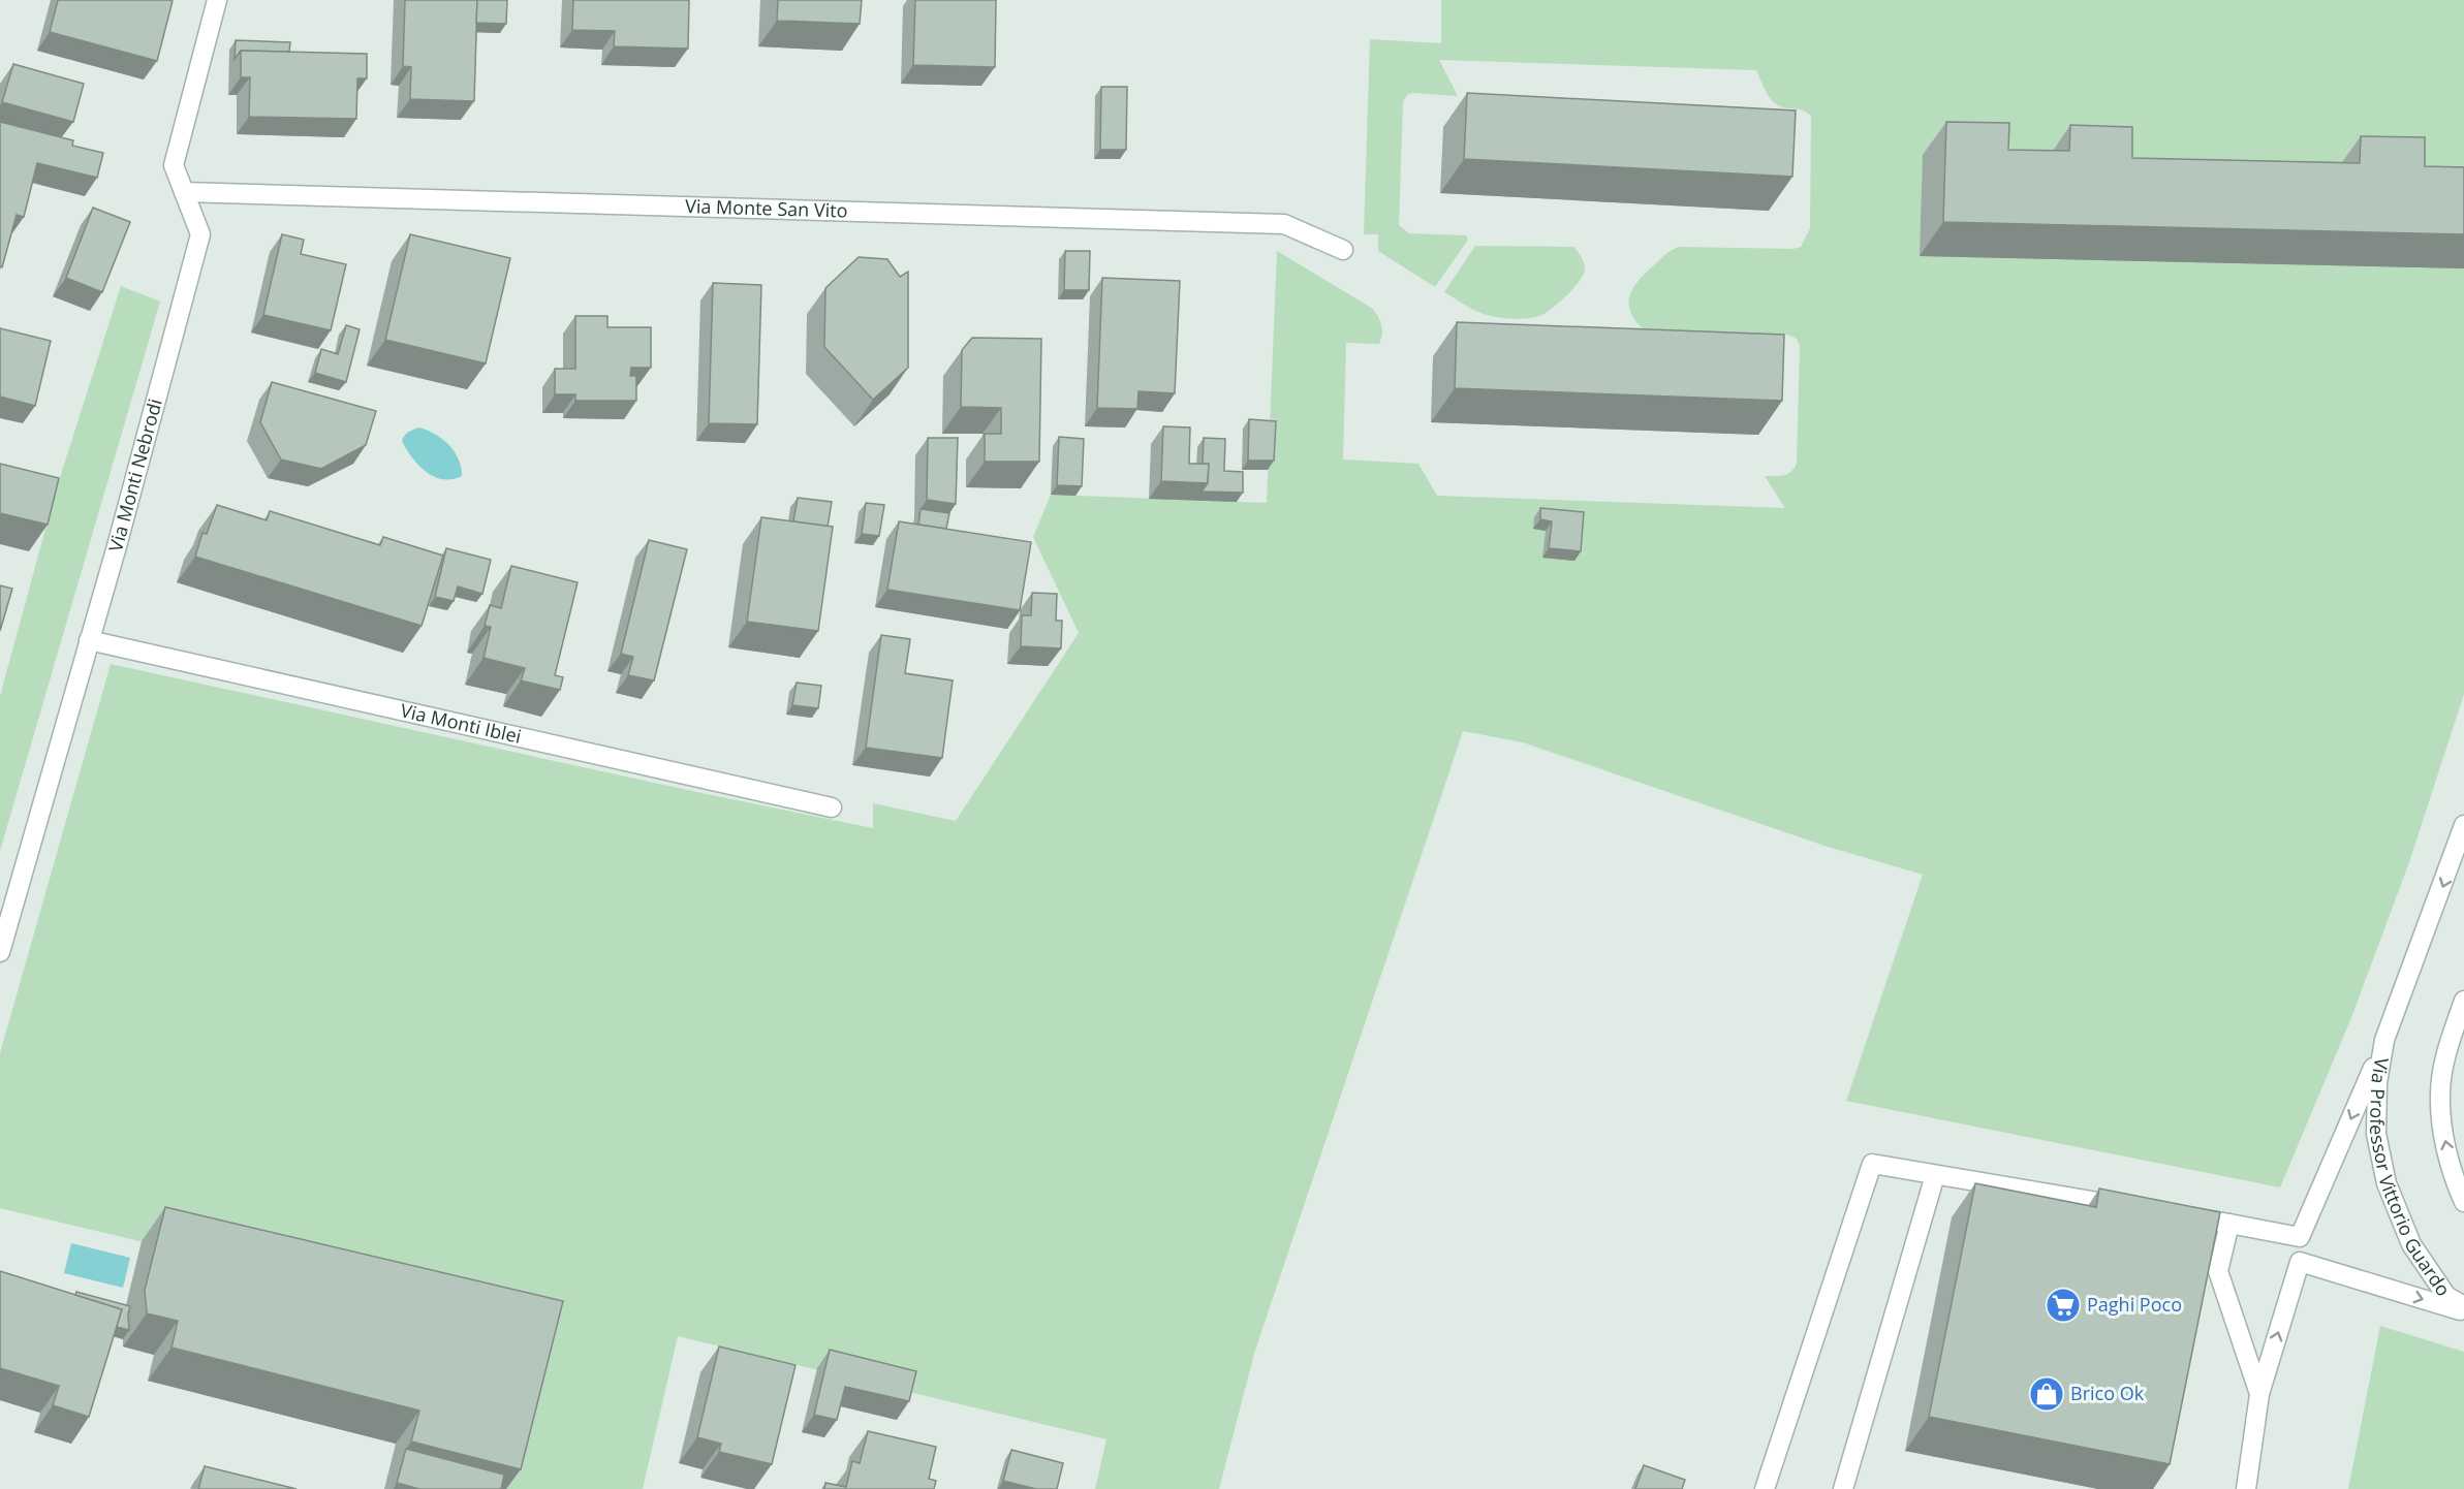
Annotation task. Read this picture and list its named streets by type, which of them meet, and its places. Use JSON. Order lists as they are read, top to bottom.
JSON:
{
  "streets": {
    "street": [
      "Via Monte San Vito",
      "Via Monti Nebrodi",
      "Via Monti Iblei",
      "Via Professor Vittorio Guardo"
    ]
  },
  "crossings": [
    ["Via Monte San Vito", "Via Monti Nebrodi"],
    ["Via Monti Nebrodi", "Via Monti Iblei"]
  ],
  "places": {
    "supermarket": ["Paghi Poco"],
    "shop": ["Brico Ok"]
  }
}
